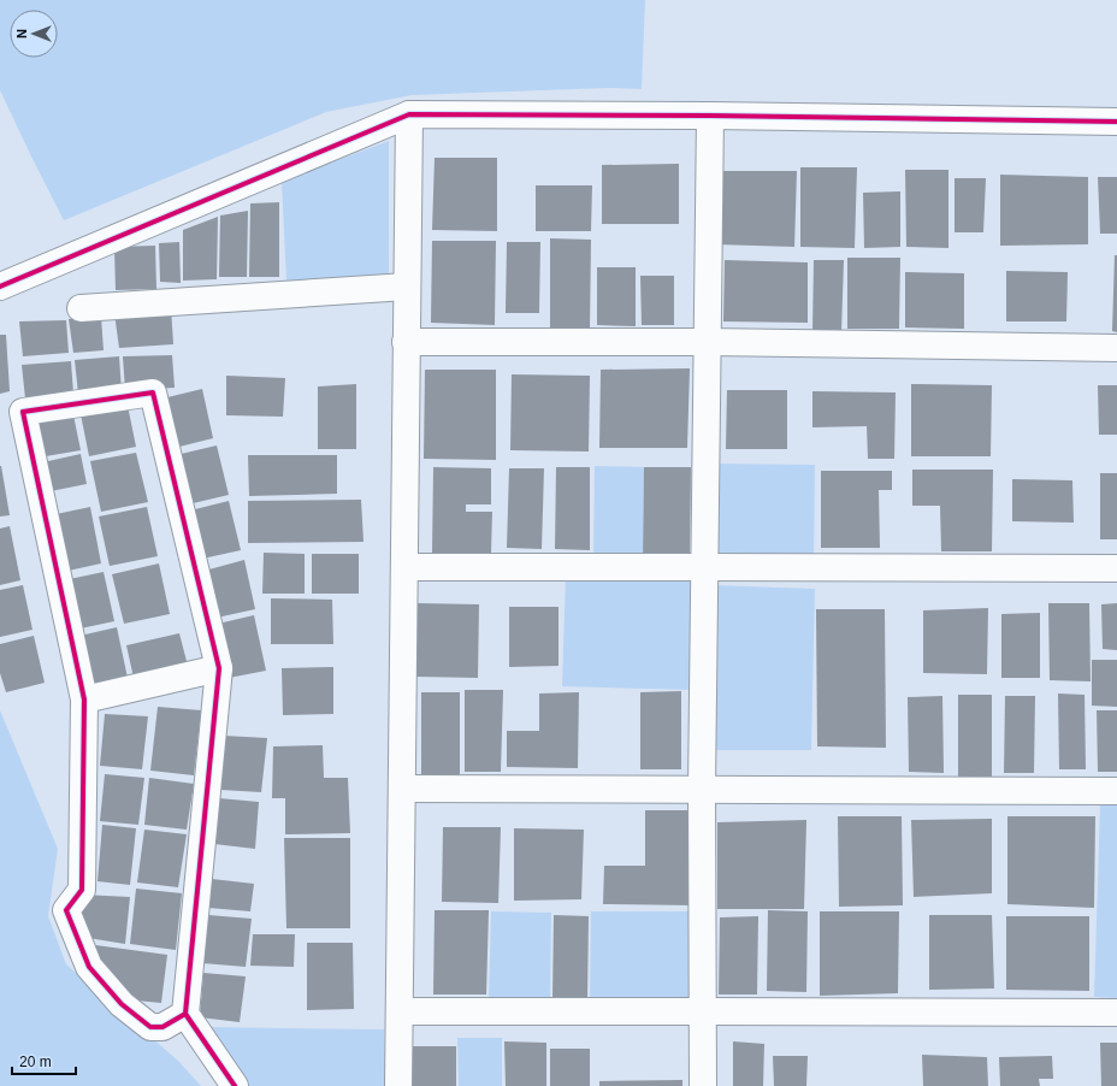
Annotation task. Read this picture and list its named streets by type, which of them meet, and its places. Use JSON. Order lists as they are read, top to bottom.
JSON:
{
  "scale_bar": "20 m",
  "north": "left"
}
